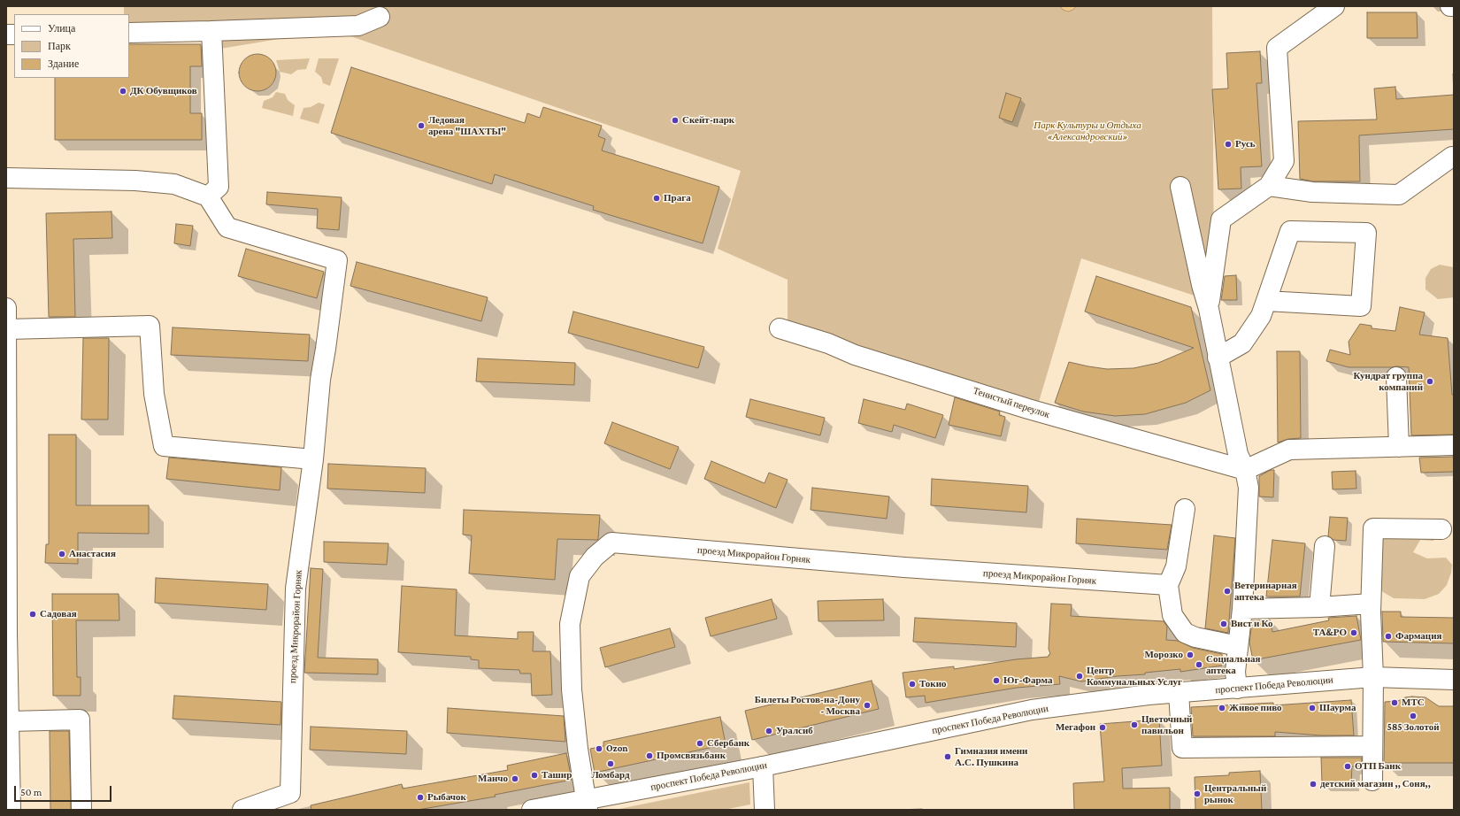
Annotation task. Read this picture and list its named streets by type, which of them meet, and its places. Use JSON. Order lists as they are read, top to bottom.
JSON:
{
  "streets": {
    "street": ["Тенистый переулок", "проезд Микрорайон Горняк", "проспект Победа Революции"]
  },
  "crossings": [
    ["проезд Микрорайон Горняк", "проспект Победа Революции"]
  ],
  "parks": ["Парк Культуры и Отдыха «Александровский»"],
  "places": [
    "ДК Обувщиков",
    "Скейт-парк",
    "Ледовая арена \"ШАХТЫ\"",
    "Русь",
    "Прага",
    "Кундрат группа компаний",
    "Анастасия",
    "Ветеринарная аптека",
    "Садовая",
    "Вист и Ко",
    "ТА&РО",
    "Фармация",
    "Морозко",
    "Социальная аптека",
    "Центр Коммунальных Услуг",
    "Юг-Фарма",
    "Токио",
    "МТС",
    "Билеты Ростов-на-Дону - Москва",
    "Живое пиво",
    "Шаурма",
    "585 Золотой",
    "Цветочный павильон",
    "Мегафон",
    "Уралсиб",
    "Сбербанк",
    "Ozon",
    "Промсвязьбанк",
    "Гимназия имени А.С. Пушкина",
    "Ломбард",
    "ОТП Банк",
    "Ташир",
    "Манчо",
    "детский магазин ,, Соня,,",
    "Центральный рынок",
    "Рыбачок"
  ],
  "legend": ["Улица", "Парк", "Здание"],
  "scale_bar": "50 m"
}
